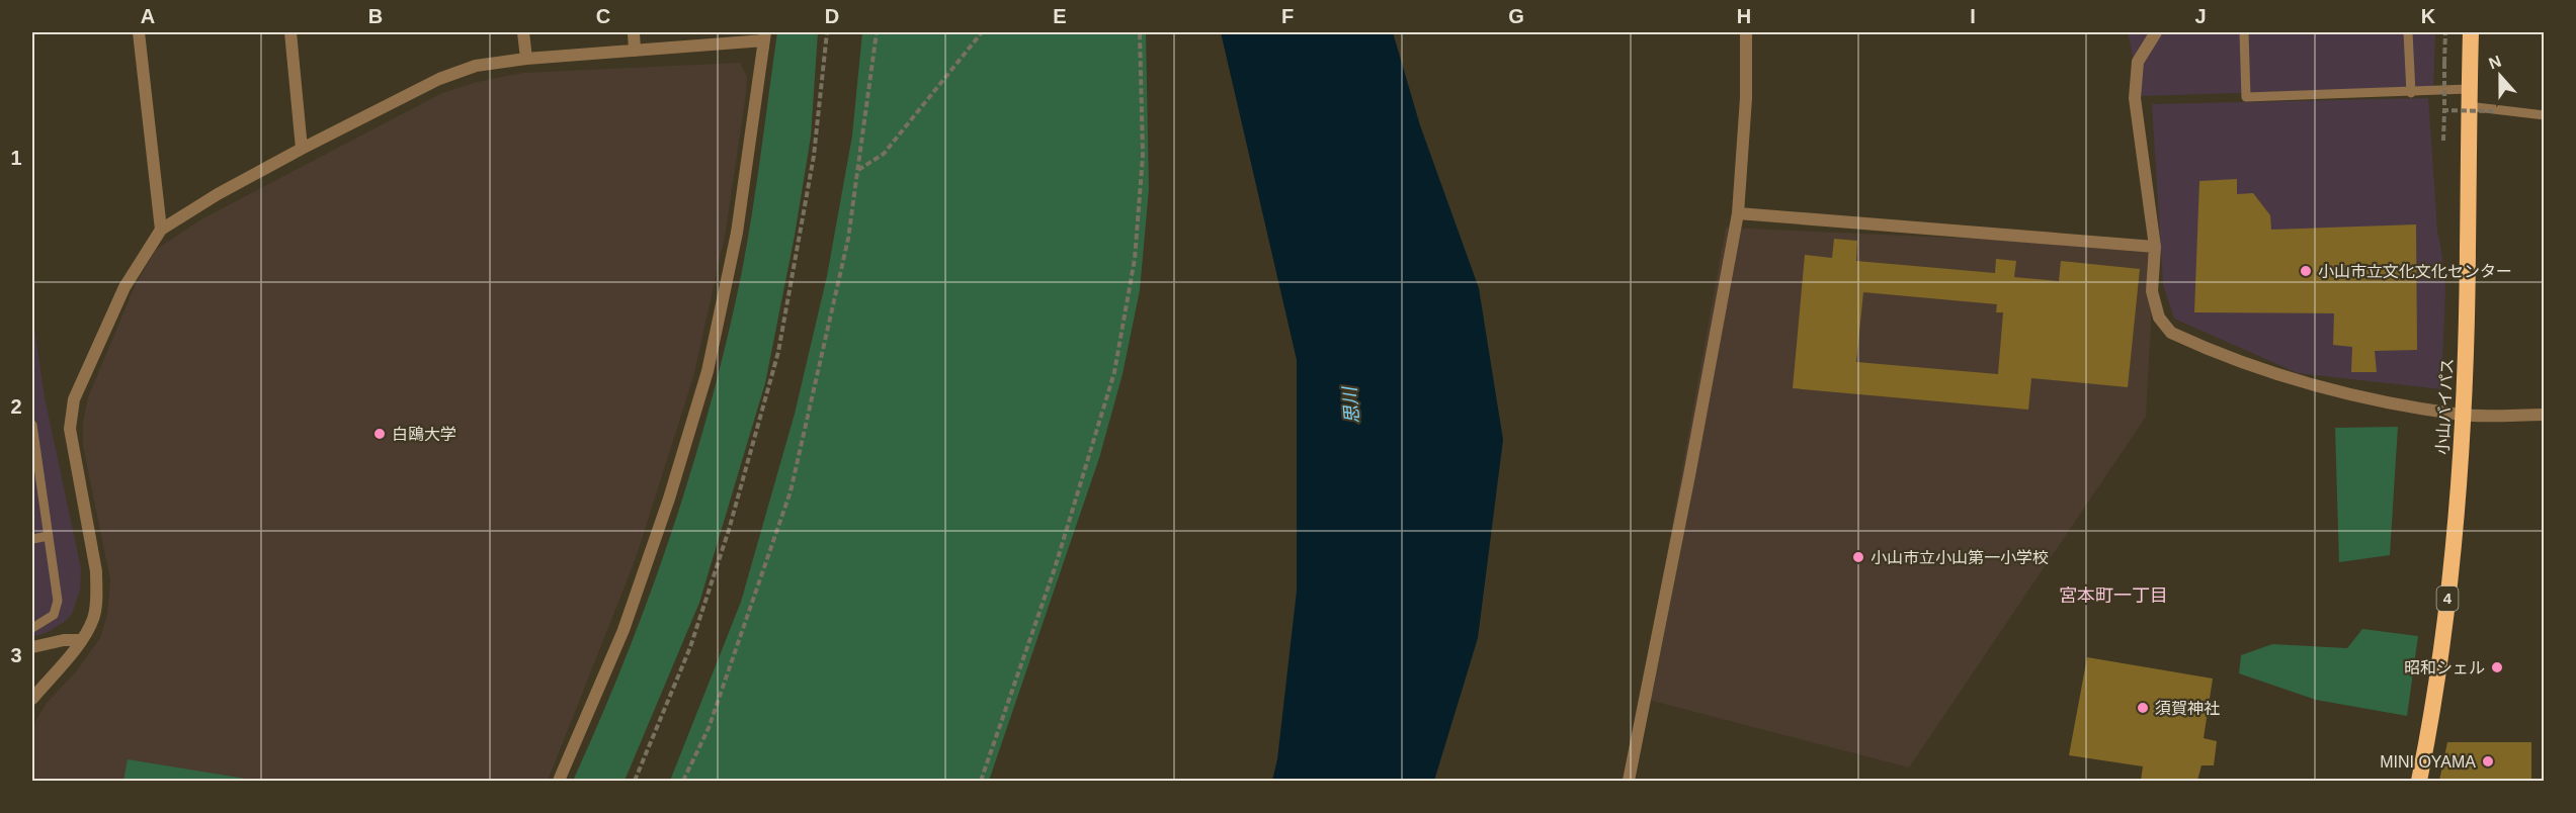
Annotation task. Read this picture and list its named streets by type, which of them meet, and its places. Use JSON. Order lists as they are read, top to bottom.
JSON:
{
  "streets": {
    "highway": ["小山バイパス", "4"]
  },
  "districts": ["宮本町一丁目"],
  "water": ["思川"],
  "places": [
    "小山市立文化文化センター",
    "白鴎大学",
    "小山市立小山第一小学校",
    "昭和シェル",
    "須賀神社",
    "MINI OYAMA"
  ],
  "north": "top",
  "grid": {
    "columns": [
      "A",
      "B",
      "C",
      "D",
      "E",
      "F",
      "G",
      "H",
      "I",
      "J",
      "K"
    ],
    "rows": ["1", "2", "3"]
  }
}
